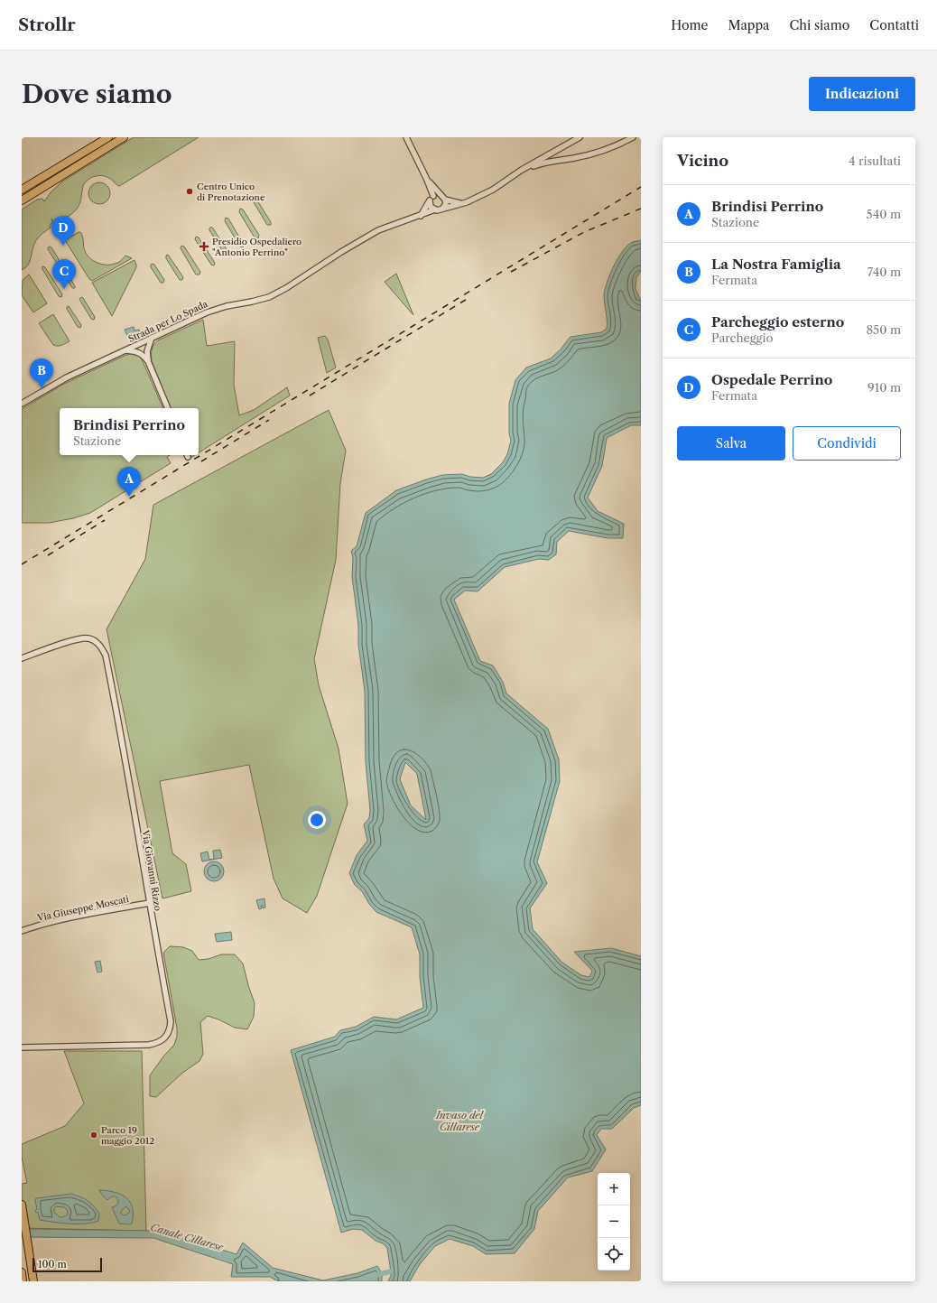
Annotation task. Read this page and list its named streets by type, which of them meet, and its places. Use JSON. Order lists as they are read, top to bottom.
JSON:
{
  "streets": {
    "street": ["Strada per Lo Spada", "Via Giovanni Rizzo", "Via Giuseppe Moscati"]
  },
  "crossings": [
    ["Via Giovanni Rizzo", "Via Giuseppe Moscati"]
  ],
  "water": ["Invaso del Cillarese", "Canale Cillarese"],
  "places": {
    "other": ["Centro Unico di Prenotazione", "Parco 19 maggio 2012"],
    "health": ["Presidio Ospedaliero \"Antonio Perrino\""]
  },
  "scale_bar": "100 m",
  "page": {
    "header": "Strollr",
    "nav": [
      "Home",
      "Mappa",
      "Chi siamo",
      "Contatti"
    ],
    "buttons": [
      "Indicazioni",
      ["Salva", "Condividi"]
    ],
    "title": "Dove siamo",
    "heading": ["Vicino", "4 risultati"],
    "list": [
      {
        "mark": "A",
        "name": "Brindisi Perrino",
        "note": "Stazione",
        "value": "540 m"
      },
      {
        "mark": "B",
        "name": "La Nostra Famiglia",
        "note": "Fermata",
        "value": "740 m"
      },
      {
        "mark": "C",
        "name": "Parcheggio esterno",
        "note": "Parcheggio",
        "value": "850 m"
      },
      {
        "mark": "D",
        "name": "Ospedale Perrino",
        "note": "Fermata",
        "value": "910 m"
      }
    ],
    "pins": [
      "D",
      "C",
      "B",
      "A"
    ],
    "popup": ["Brindisi Perrino", "Stazione"],
    "map_buttons": ["+", "−"],
    "scale": "100 m"
  }
}
